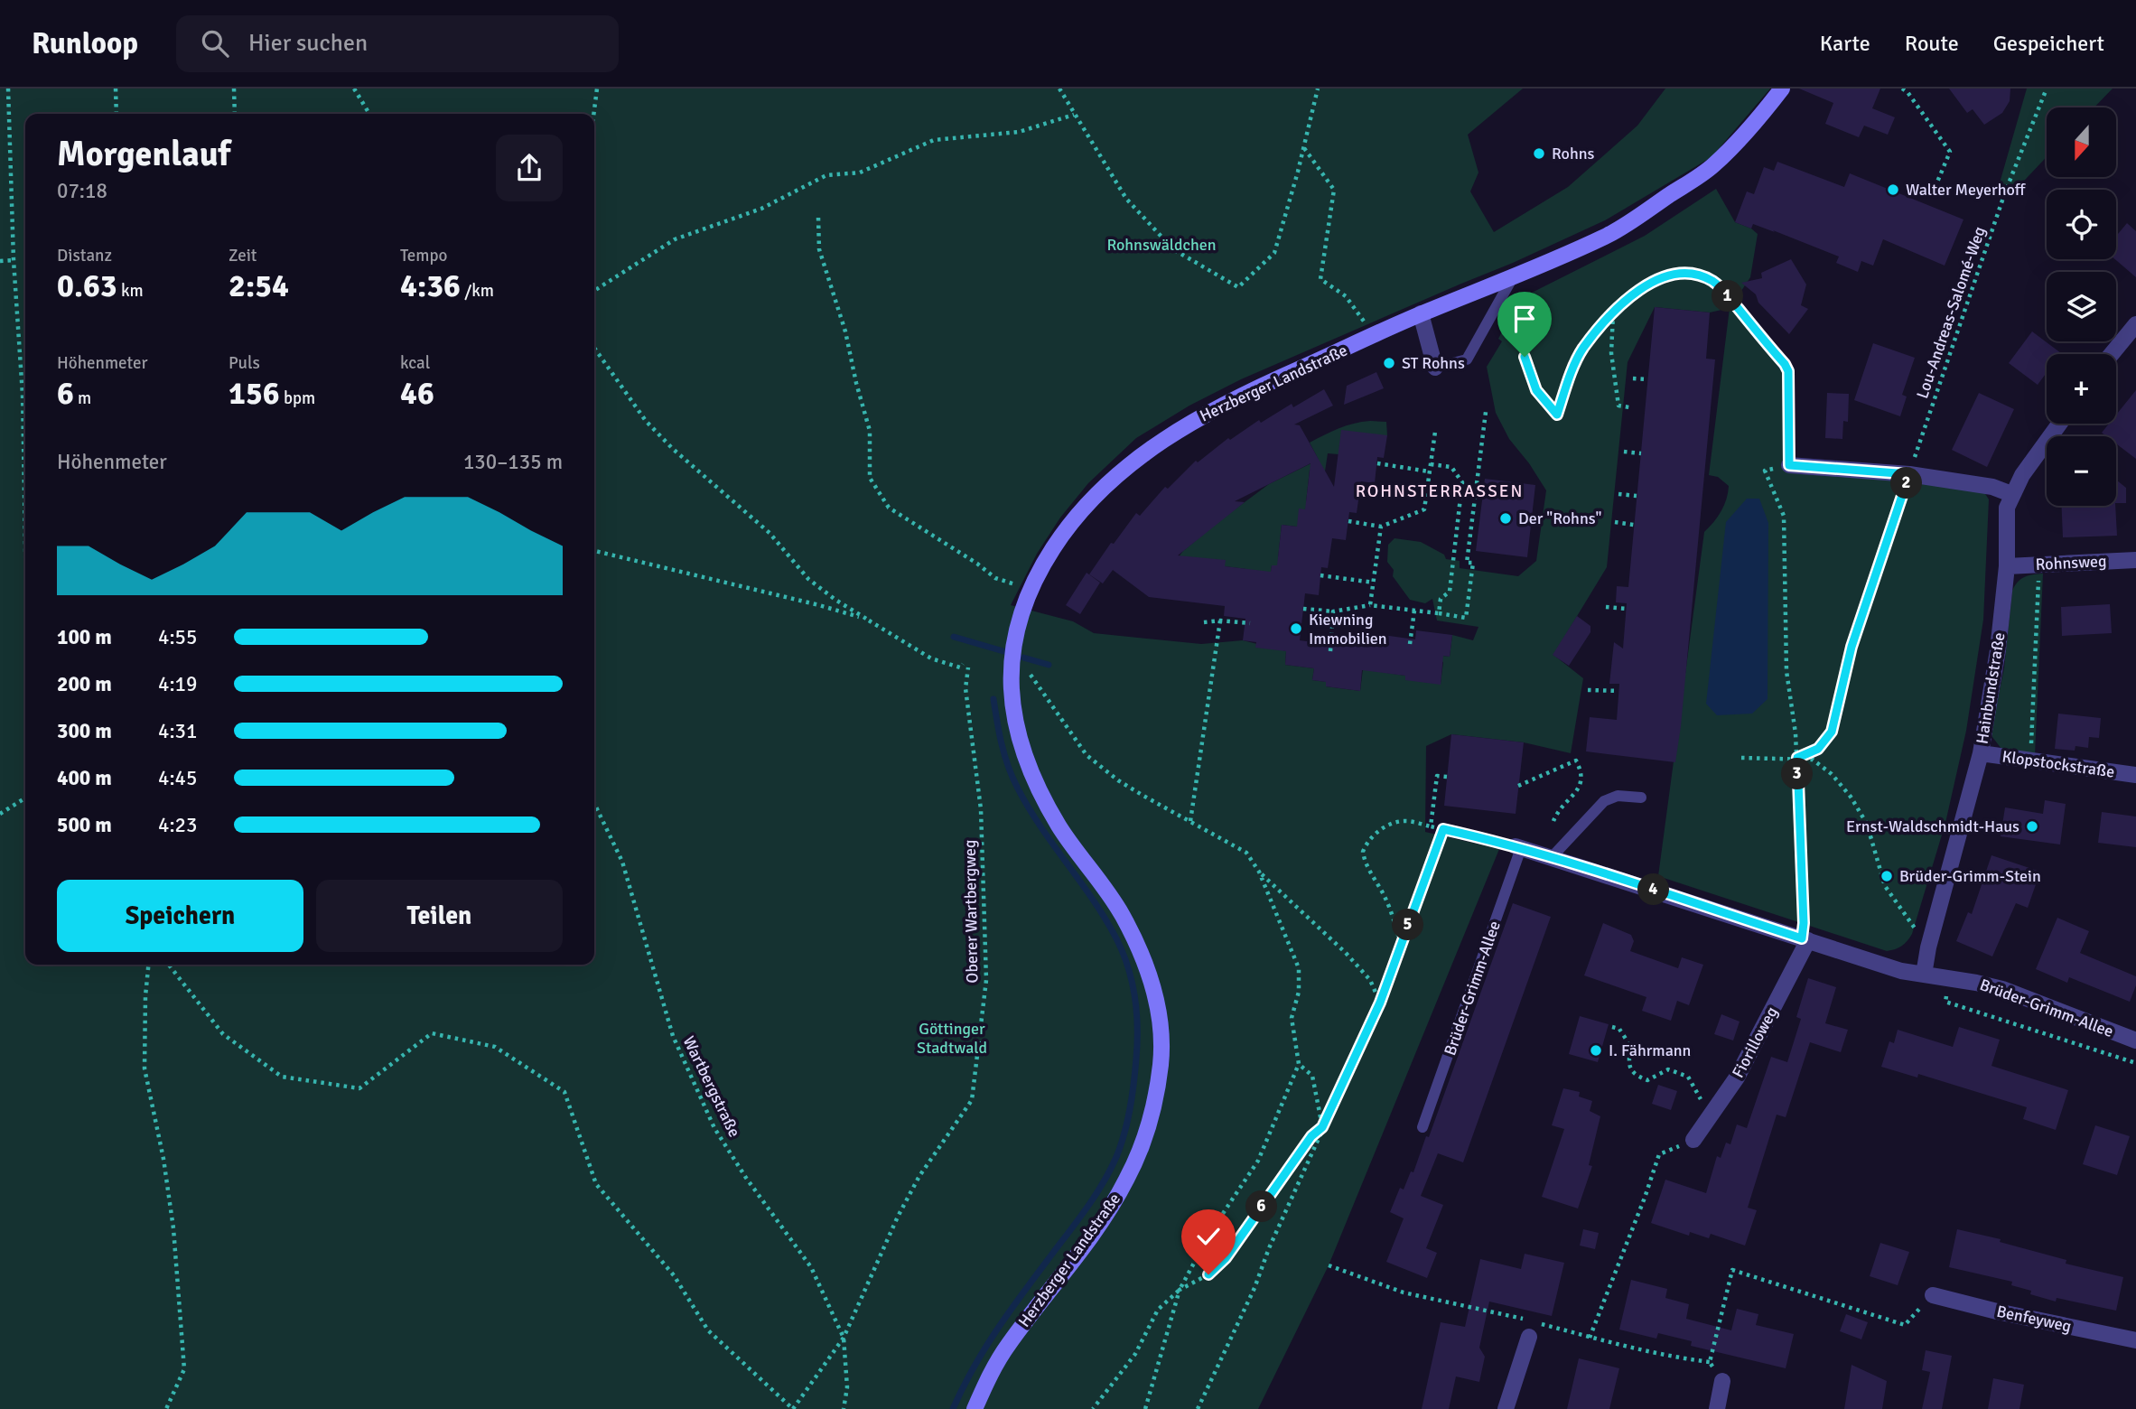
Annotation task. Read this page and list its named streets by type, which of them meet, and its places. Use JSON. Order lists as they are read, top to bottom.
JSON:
{
  "streets": {
    "street": [
      "Herzberger Landstraße",
      "Rohnsweg",
      "Hainbundstraße",
      "Klopstockstraße",
      "Brüder-Grimm-Allee",
      "Fiorilloweg",
      "Benfeyweg"
    ],
    "path": ["Lou-Andreas-Salomé-Weg", "Oberer Wartbergweg", "Wartbergstraße"]
  },
  "crossings": [
    ["Rohnsweg", "Hainbundstraße"],
    ["Hainbundstraße", "Klopstockstraße"],
    ["Hainbundstraße", "Brüder-Grimm-Allee"],
    ["Oberer Wartbergweg", "Wartbergstraße"],
    ["Brüder-Grimm-Allee", "Fiorilloweg"]
  ],
  "districts": ["ROHNSTERRASSEN"],
  "parks": ["Rohnswäldchen", "Göttinger Stadtwald"],
  "places": [
    "Rohns",
    "Walter Meyerhoff",
    "ST Rohns",
    "Der \"Rohns\"",
    "Kiewning Immobilien",
    "Ernst-Waldschmidt-Haus",
    "Brüder-Grimm-Stein",
    "I. Fährmann"
  ],
  "north": "bottom",
  "page": {
    "header": "Runloop",
    "search": "Hier suchen",
    "nav": ["Karte", "Route", "Gespeichert"],
    "map_buttons": ["+", "−"],
    "heading": ["Morgenlauf", "07:18"],
    "stats": [
      ["Distanz", "0.63 km"],
      ["Zeit", "2:54"],
      ["Tempo", "4:36 /km"],
      ["Höhenmeter", "6 m"],
      ["Puls", "156 bpm"],
      ["kcal", "46"]
    ],
    "pins": [
      "1",
      "2",
      "3",
      "4",
      "5",
      "6"
    ],
    "chart": ["Höhenmeter", "130–135 m"],
    "list": [
      {
        "name": "100 m",
        "note": "4:55"
      },
      {
        "name": "200 m",
        "note": "4:19"
      },
      {
        "name": "300 m",
        "note": "4:31"
      },
      {
        "name": "400 m",
        "note": "4:45"
      },
      {
        "name": "500 m",
        "note": "4:23"
      }
    ],
    "buttons": ["Speichern", "Teilen"]
  }
}
